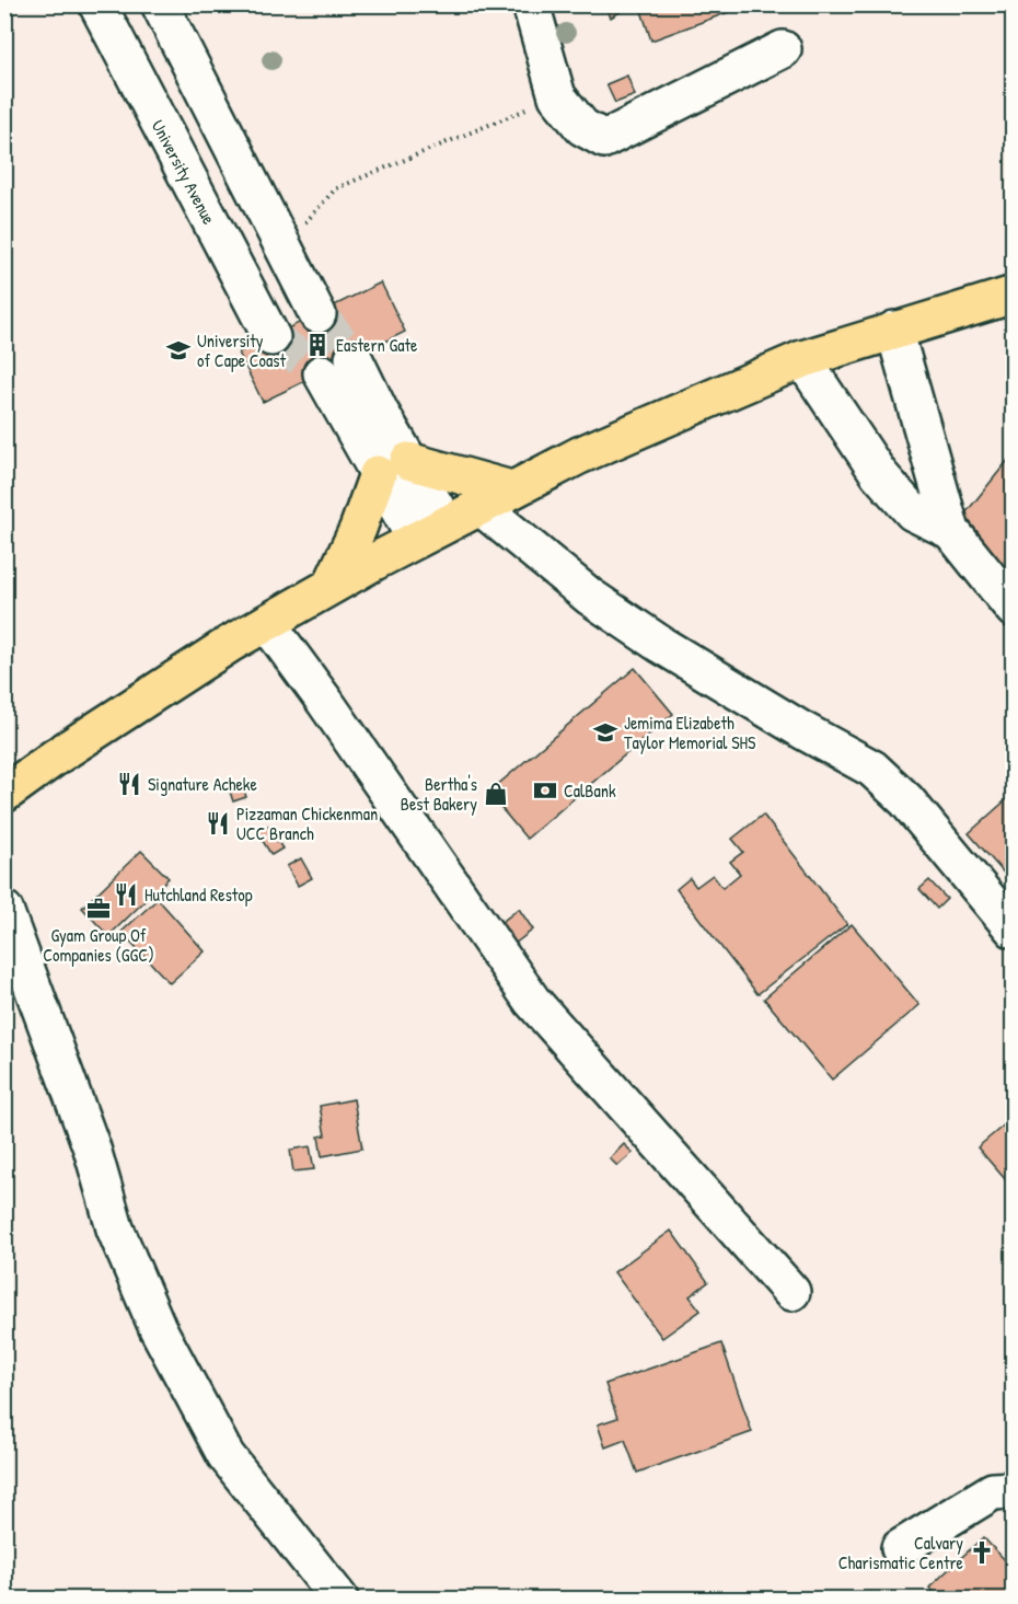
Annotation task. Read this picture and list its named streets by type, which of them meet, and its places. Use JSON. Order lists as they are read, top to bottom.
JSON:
{
  "streets": {
    "street": ["University Avenue"]
  },
  "places": {
    "building": ["Eastern Gate"],
    "school or university": ["University of Cape Coast", "Jemima Elizabeth Taylor Memorial SHS"],
    "restaurant": ["Signature Acheke", "Pizzaman Chickenman UCC Branch", "Hutchland Restop"],
    "bank": ["CalBank"],
    "shop": ["Bertha's Best Bakery"],
    "office": ["Gyam Group Of Companies (GGC)"],
    "church": ["Calvary Charismatic Centre"]
  }
}
